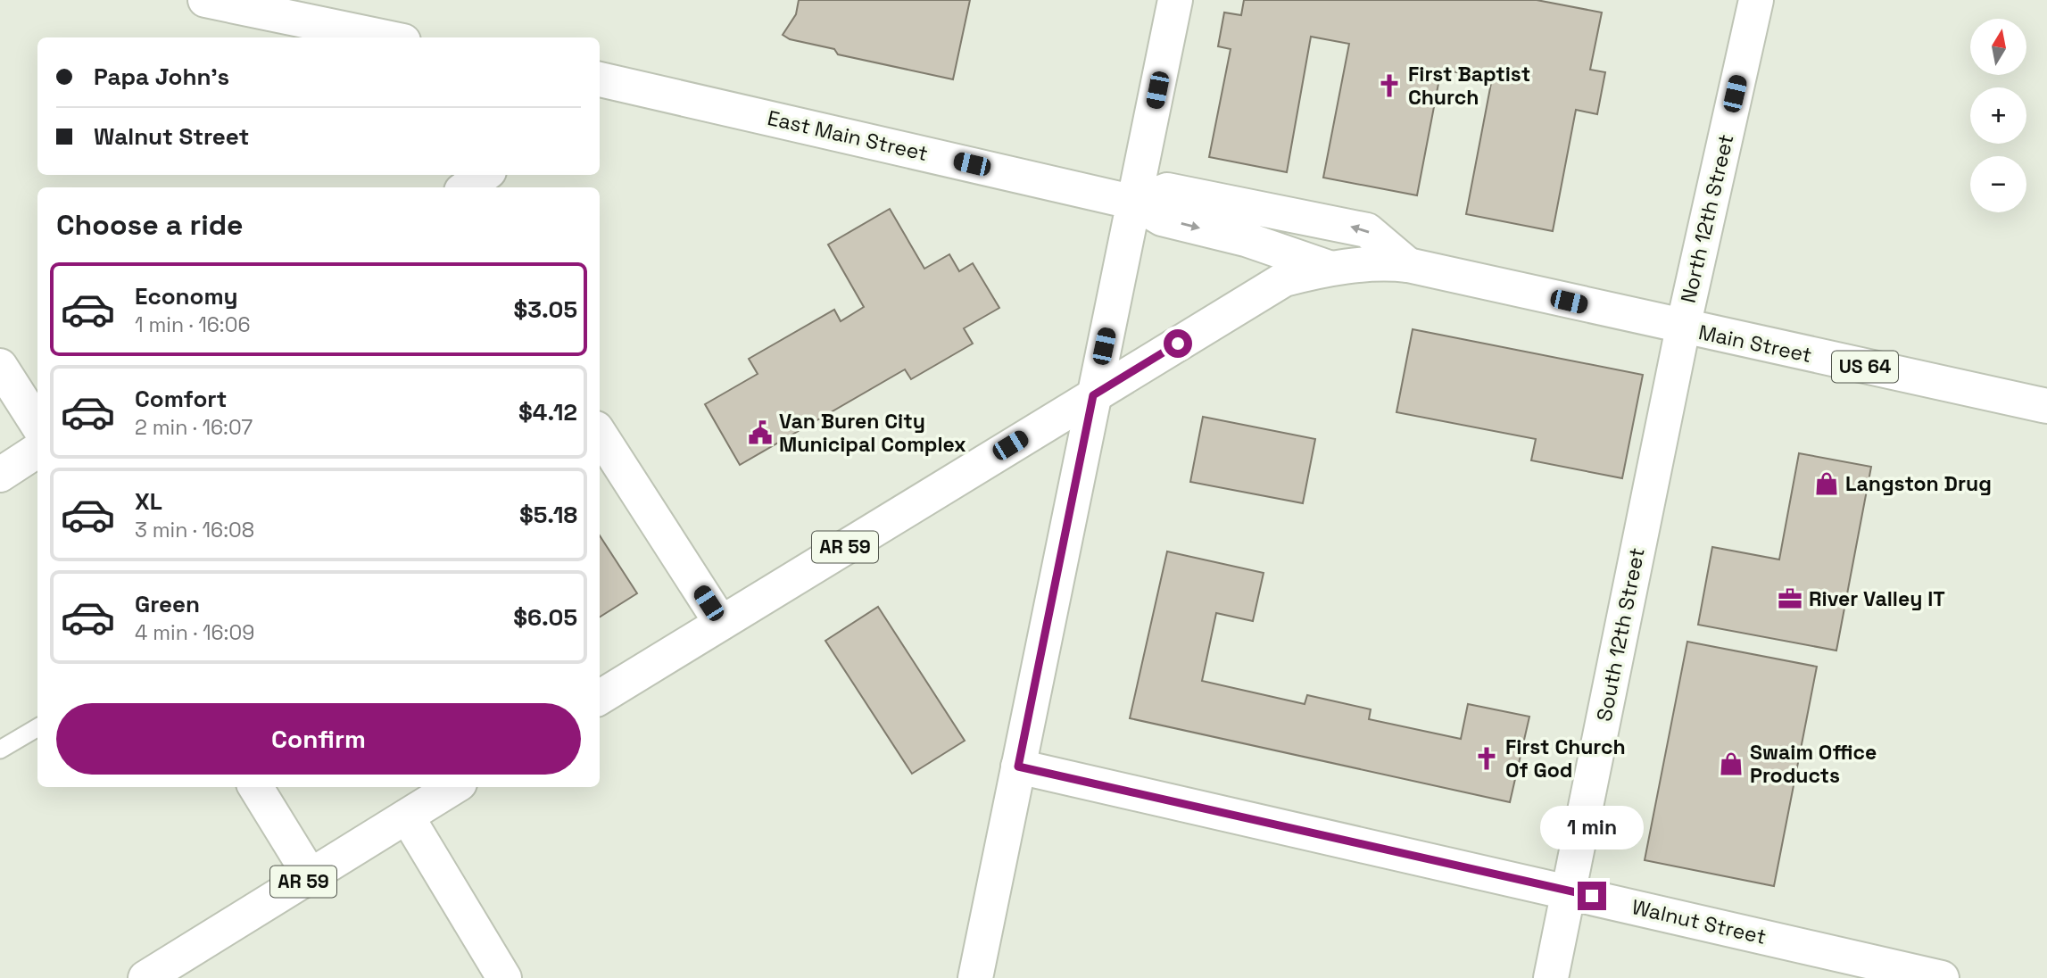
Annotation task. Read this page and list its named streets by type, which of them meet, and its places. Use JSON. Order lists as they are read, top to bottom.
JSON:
{
  "streets": {
    "street": [
      "East Main Street",
      "North 12th Street",
      "Main Street",
      "US 64",
      "AR 59",
      "South 12th Street",
      "Walnut Street"
    ]
  },
  "crossings": [
    ["East Main Street", "North 12th Street"],
    ["East Main Street", "Main Street"],
    ["East Main Street", "US 64"],
    ["East Main Street", "South 12th Street"],
    ["North 12th Street", "Main Street"],
    ["North 12th Street", "South 12th Street"],
    ["Main Street", "South 12th Street"],
    ["US 64", "AR 59"],
    ["South 12th Street", "Walnut Street"]
  ],
  "places": {
    "church": ["First Baptist Church", "First Church Of God"],
    "public building": ["Van Buren City Municipal Complex"],
    "shop": ["Langston Drug", "Swaim Office Products"],
    "office": ["River Valley IT"]
  },
  "north": "top",
  "page": {
    "map_buttons": ["+", "−"],
    "banner": ["Papa John's", "Walnut Street"],
    "heading": "Choose a ride",
    "list": [
      {
        "name": "Economy",
        "note": "1 min · 16:06",
        "value": "$3.05"
      },
      {
        "name": "Comfort",
        "note": "2 min · 16:07",
        "value": "$4.12"
      },
      {
        "name": "XL",
        "note": "3 min · 16:08",
        "value": "$5.18"
      },
      {
        "name": "Green",
        "note": "4 min · 16:09",
        "value": "$6.05"
      }
    ],
    "buttons": "Confirm",
    "bubble": "1 min"
  }
}
